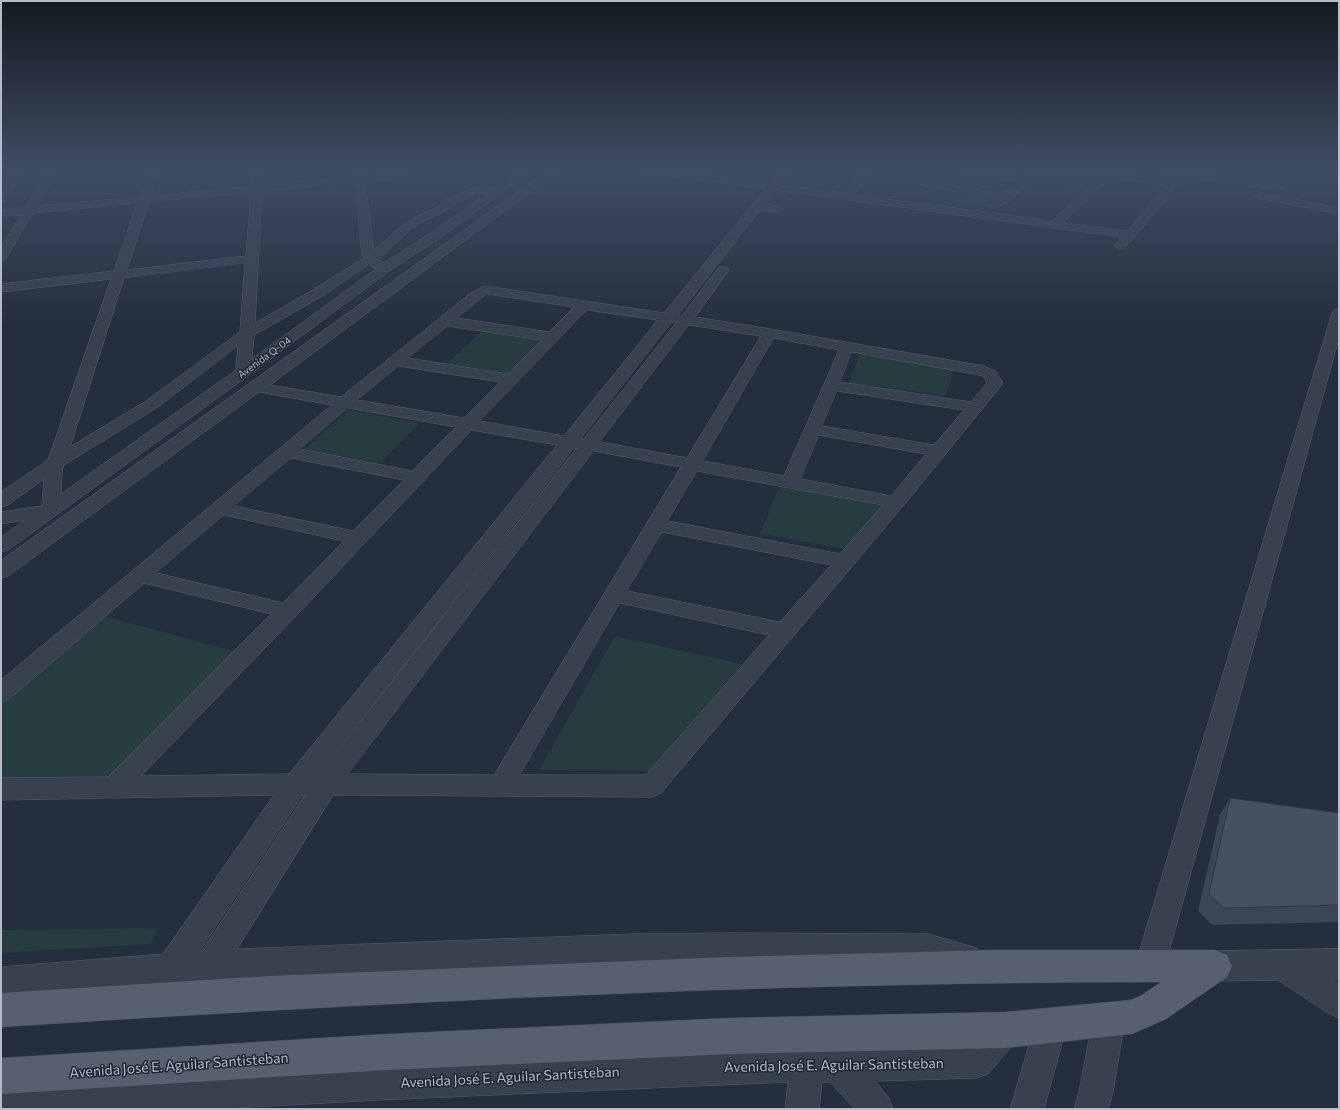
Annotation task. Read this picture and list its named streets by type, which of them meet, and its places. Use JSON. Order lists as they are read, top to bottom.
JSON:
{
  "streets": {
    "main road": ["Avenida José E. Aguilar Santisteban"],
    "street": ["Avenida Q-04"]
  }
}
